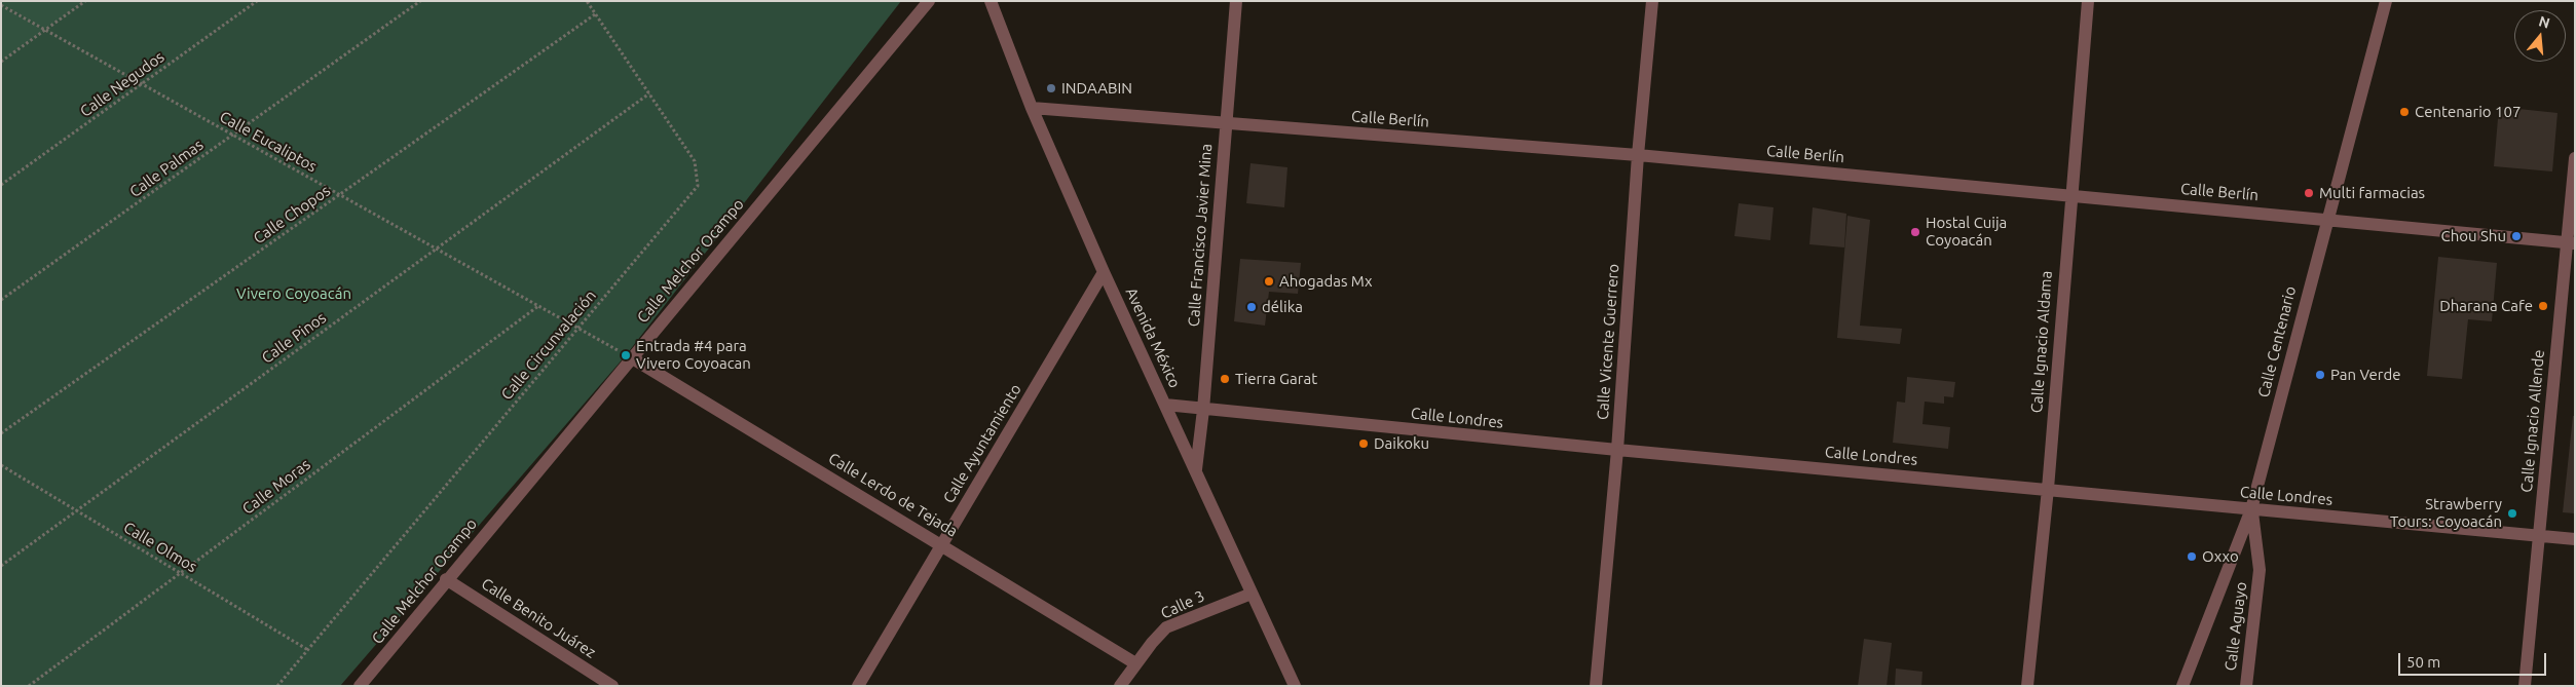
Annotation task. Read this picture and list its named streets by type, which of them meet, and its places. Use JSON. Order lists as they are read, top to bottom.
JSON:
{
  "streets": {
    "street": [
      "Calle Berlín",
      "Calle Francisco Javier Mina",
      "Calle Melchor Ocampo",
      "Avenida México",
      "Calle Vicente Guerrero",
      "Calle Ignacio Aldama",
      "Calle Centenario",
      "Calle Londres",
      "Calle Ignacio Allende",
      "Calle Ayuntamiento",
      "Calle Lerdo de Tejada",
      "Calle 3",
      "Calle Benito Juárez",
      "Calle Aguayo"
    ],
    "path": [
      "Calle Negudos",
      "Calle Eucaliptos",
      "Calle Palmas",
      "Calle Chopos",
      "Calle Pinos",
      "Calle Circunvalación",
      "Calle Moras",
      "Calle Olmos"
    ]
  },
  "crossings": [
    ["Calle Negudos", "Calle Eucaliptos"],
    ["Calle Berlín", "Calle Francisco Javier Mina"],
    ["Calle Berlín", "Avenida México"],
    ["Calle Berlín", "Calle Vicente Guerrero"],
    ["Calle Berlín", "Calle Ignacio Aldama"],
    ["Calle Berlín", "Calle Centenario"],
    ["Calle Berlín", "Calle Ignacio Allende"],
    ["Calle Eucaliptos", "Calle Palmas"],
    ["Calle Eucaliptos", "Calle Chopos"],
    ["Calle Eucaliptos", "Calle Melchor Ocampo"],
    ["Calle Eucaliptos", "Calle Pinos"],
    ["Calle Eucaliptos", "Calle Circunvalación"],
    ["Calle Eucaliptos", "Calle Moras"],
    ["Calle Eucaliptos", "Calle Lerdo de Tejada"],
    ["Calle Chopos", "Calle Circunvalación"],
    ["Calle Francisco Javier Mina", "Avenida México"],
    ["Calle Francisco Javier Mina", "Calle Londres"],
    ["Calle Melchor Ocampo", "Calle Lerdo de Tejada"],
    ["Calle Melchor Ocampo", "Calle Benito Juárez"],
    ["Calle Pinos", "Calle Circunvalación"],
    ["Calle Pinos", "Calle Olmos"],
    ["Avenida México", "Calle Londres"],
    ["Avenida México", "Calle Ayuntamiento"],
    ["Avenida México", "Calle 3"],
    ["Calle Vicente Guerrero", "Calle Londres"],
    ["Calle Ignacio Aldama", "Calle Londres"],
    ["Calle Centenario", "Calle Londres"],
    ["Calle Centenario", "Calle Aguayo"],
    ["Calle Circunvalación", "Calle Olmos"],
    ["Calle Londres", "Calle Ignacio Allende"],
    ["Calle Londres", "Calle Aguayo"],
    ["Calle Ayuntamiento", "Calle Lerdo de Tejada"],
    ["Calle Moras", "Calle Olmos"],
    ["Calle Lerdo de Tejada", "Calle 3"]
  ],
  "parks": ["Vivero Coyoacán"],
  "places": [
    "INDAABIN",
    "Centenario 107",
    "Multi farmacias",
    "Hostal Cuija Coyoacán",
    "Chou Shu",
    "Ahogadas Mx",
    "Dharana Cafe",
    "délika",
    "Entrada #4 para Vivero Coyoacan",
    "Pan Verde",
    "Tierra Garat",
    "Daikoku",
    "Strawberry Tours: Coyoacán",
    "Oxxo"
  ],
  "scale_bar": "50 m",
  "north": "top"
}
